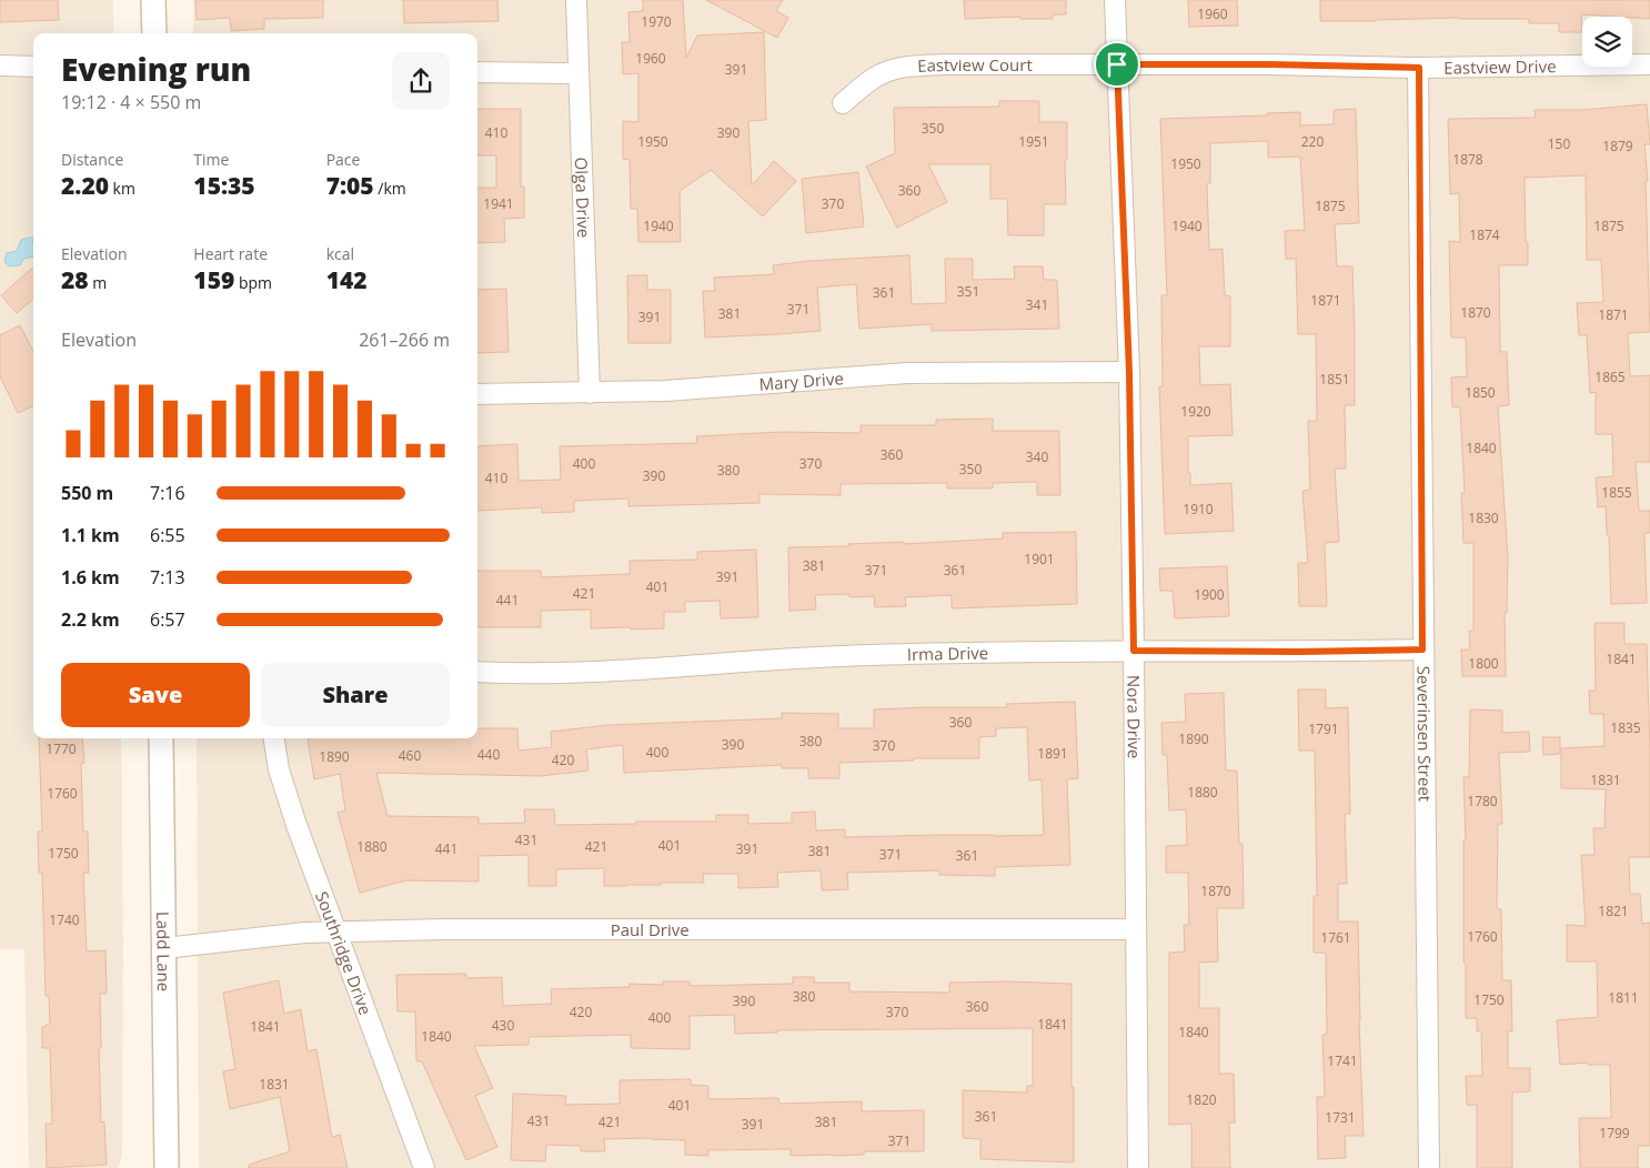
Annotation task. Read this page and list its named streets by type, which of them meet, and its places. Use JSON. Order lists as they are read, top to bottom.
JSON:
{
  "streets": {
    "street": [
      "Eastview Court",
      "Eastview Drive",
      "Olga Drive",
      "Mary Drive",
      "Irma Drive",
      "Nora Drive",
      "Severinsen Street",
      "Paul Drive",
      "Ladd Lane",
      "Southridge Drive"
    ]
  },
  "crossings": [
    ["Eastview Court", "Eastview Drive"],
    ["Eastview Court", "Nora Drive"],
    ["Eastview Drive", "Nora Drive"],
    ["Eastview Drive", "Severinsen Street"],
    ["Olga Drive", "Mary Drive"],
    ["Mary Drive", "Nora Drive"],
    ["Irma Drive", "Nora Drive"],
    ["Irma Drive", "Severinsen Street"],
    ["Nora Drive", "Paul Drive"],
    ["Paul Drive", "Ladd Lane"],
    ["Paul Drive", "Southridge Drive"]
  ],
  "house_numbers": [
    "1960",
    "1970",
    "1960",
    "391",
    "350",
    "410",
    "390",
    "1950",
    "1951",
    "220",
    "150",
    "1879",
    "1878",
    "1950",
    "360",
    "1941",
    "370",
    "1875",
    "1940",
    "1940",
    "1875",
    "1874",
    "351",
    "361",
    "1871",
    "341",
    "371",
    "1870",
    "381",
    "1871",
    "391",
    "1865",
    "1851",
    "1850",
    "1920",
    "1840",
    "360",
    "340",
    "400",
    "370",
    "350",
    "380",
    "390",
    "410",
    "1855",
    "1910",
    "1830",
    "1901",
    "381",
    "371",
    "361",
    "391",
    "401",
    "421",
    "1900",
    "441",
    "1841",
    "1800",
    "360",
    "1835",
    "1791",
    "1890",
    "380",
    "390",
    "370",
    "1770",
    "400",
    "1891",
    "440",
    "460",
    "1890",
    "420",
    "1831",
    "1880",
    "1760",
    "1780",
    "431",
    "401",
    "1880",
    "421",
    "441",
    "391",
    "381",
    "1750",
    "371",
    "361",
    "1870",
    "1821",
    "1740",
    "1760",
    "1761",
    "380",
    "1811",
    "1750",
    "390",
    "360",
    "420",
    "370",
    "400",
    "1841",
    "430",
    "1841",
    "1840",
    "1840",
    "1741",
    "1831",
    "1820",
    "401",
    "361",
    "1731",
    "431",
    "421",
    "381",
    "391",
    "1799",
    "371"
  ],
  "page": {
    "heading": ["Evening run", "19:12 · 4 × 550 m"],
    "stats": [
      ["Distance", "2.20 km"],
      ["Time", "15:35"],
      ["Pace", "7:05 /km"],
      ["Elevation", "28 m"],
      ["Heart rate", "159 bpm"],
      ["kcal", "142"]
    ],
    "chart": ["Elevation", "261–266 m"],
    "list": [
      {
        "name": "550 m",
        "note": "7:16"
      },
      {
        "name": "1.1 km",
        "note": "6:55"
      },
      {
        "name": "1.6 km",
        "note": "7:13"
      },
      {
        "name": "2.2 km",
        "note": "6:57"
      }
    ],
    "buttons": ["Save", "Share"]
  }
}
